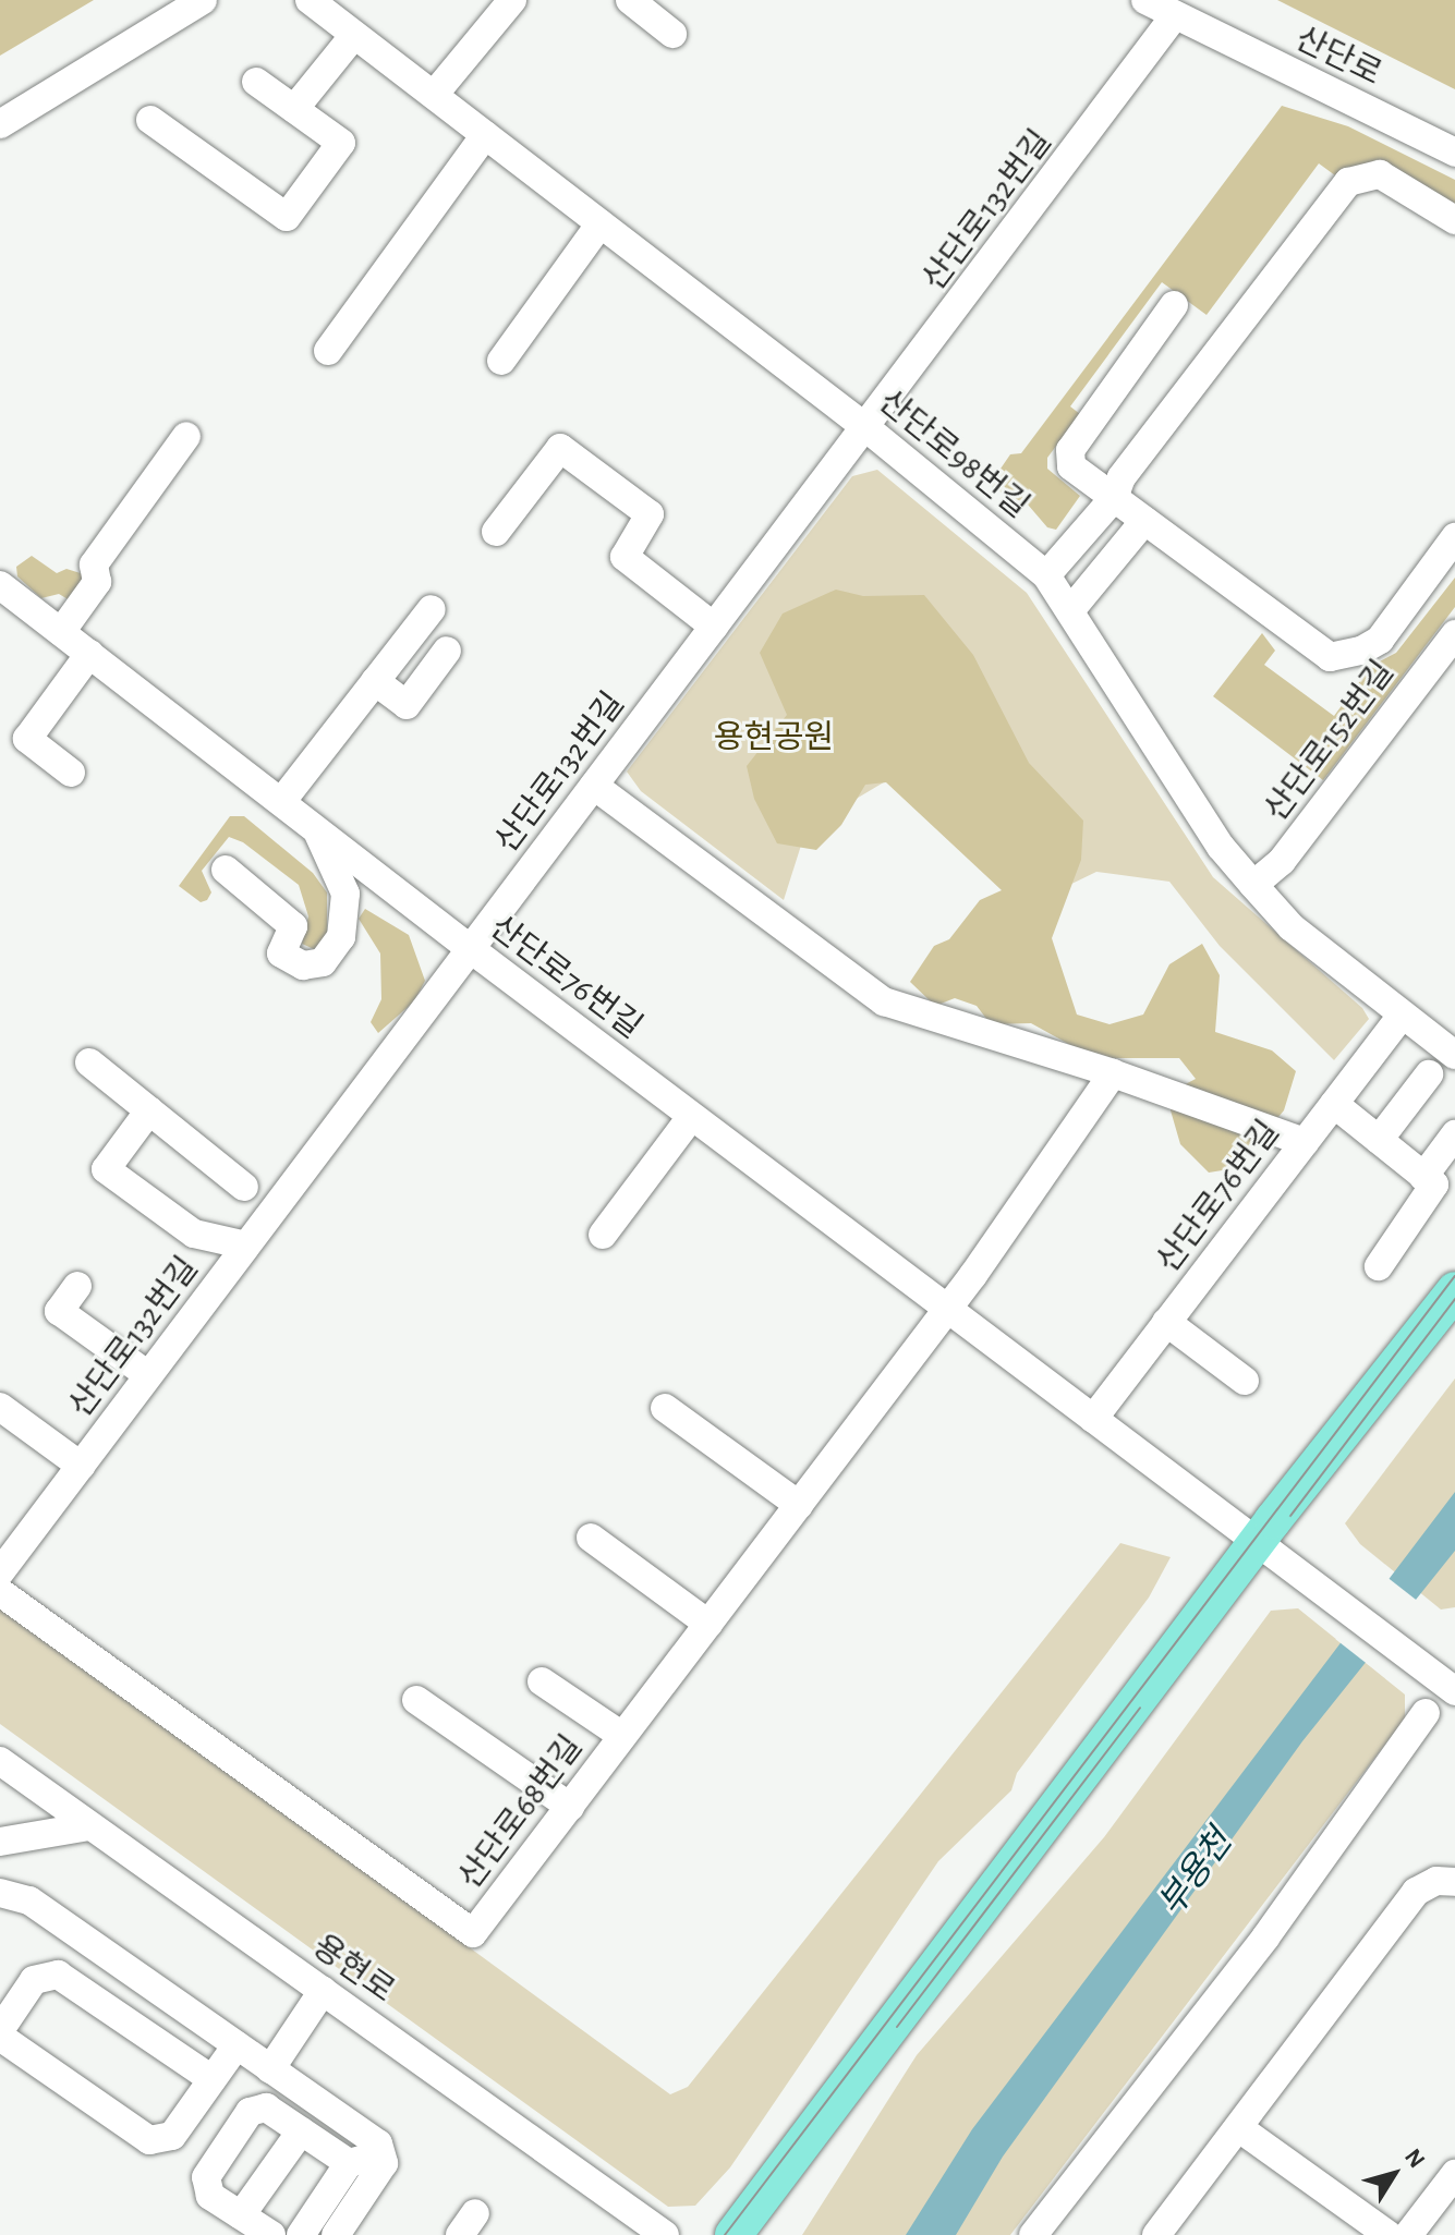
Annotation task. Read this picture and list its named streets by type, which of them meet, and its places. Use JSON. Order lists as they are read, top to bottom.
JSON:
{
  "streets": {
    "street": [
      "산단로",
      "산단로132번길",
      "산단로98번길",
      "산단로152번길",
      "산단로76번길",
      "산단로68번길",
      "용현로"
    ]
  },
  "crossings": [
    ["산단로", "산단로132번길"],
    ["산단로132번길", "산단로98번길"],
    ["산단로132번길", "산단로76번길"],
    ["산단로132번길", "산단로68번길"],
    ["산단로98번길", "산단로152번길"],
    ["산단로98번길", "산단로76번길"],
    ["산단로76번길", "산단로68번길"]
  ],
  "water": ["부용천"],
  "parks": ["용현공원"],
  "north": "top right"
}
